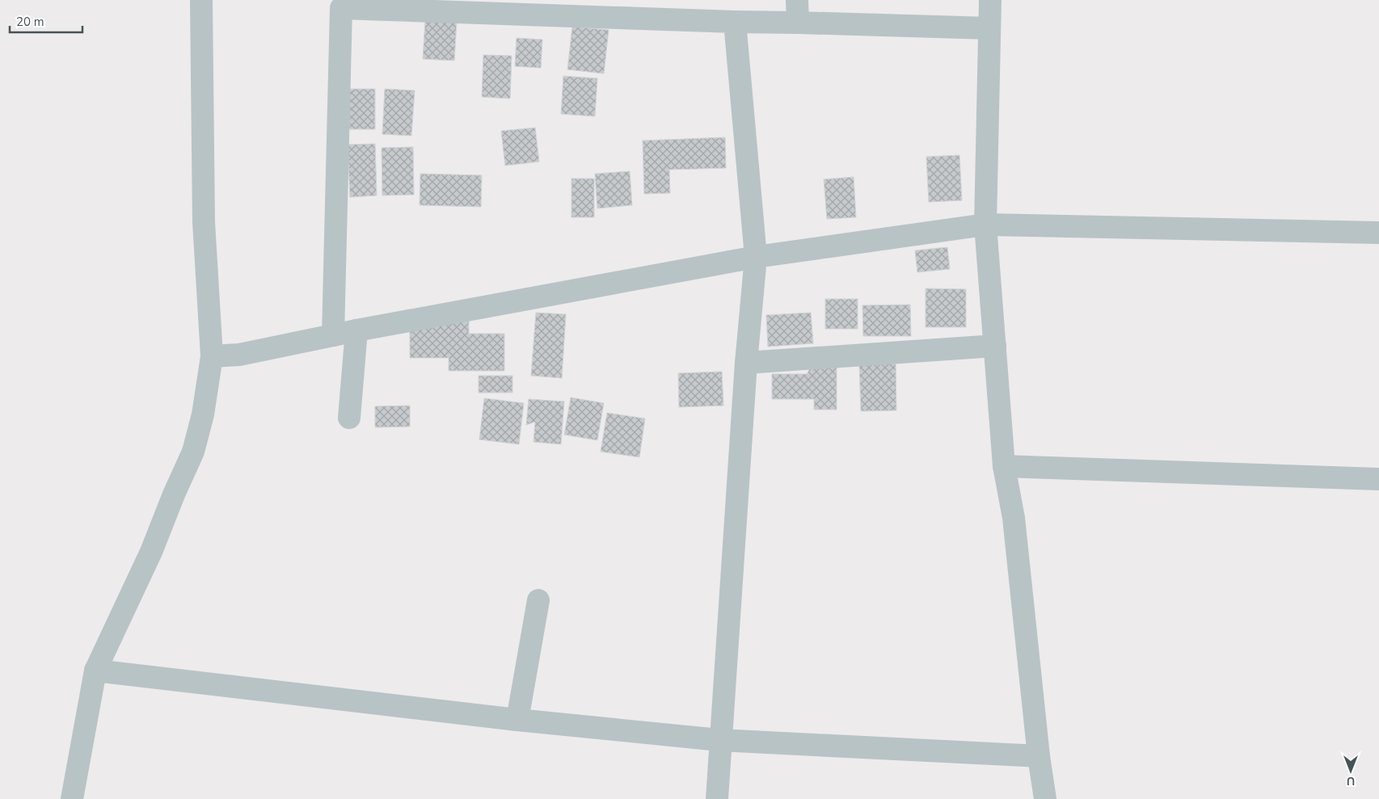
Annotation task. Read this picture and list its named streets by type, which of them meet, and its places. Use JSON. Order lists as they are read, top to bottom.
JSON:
{
  "scale_bar": "20 m",
  "north": "bottom"
}
